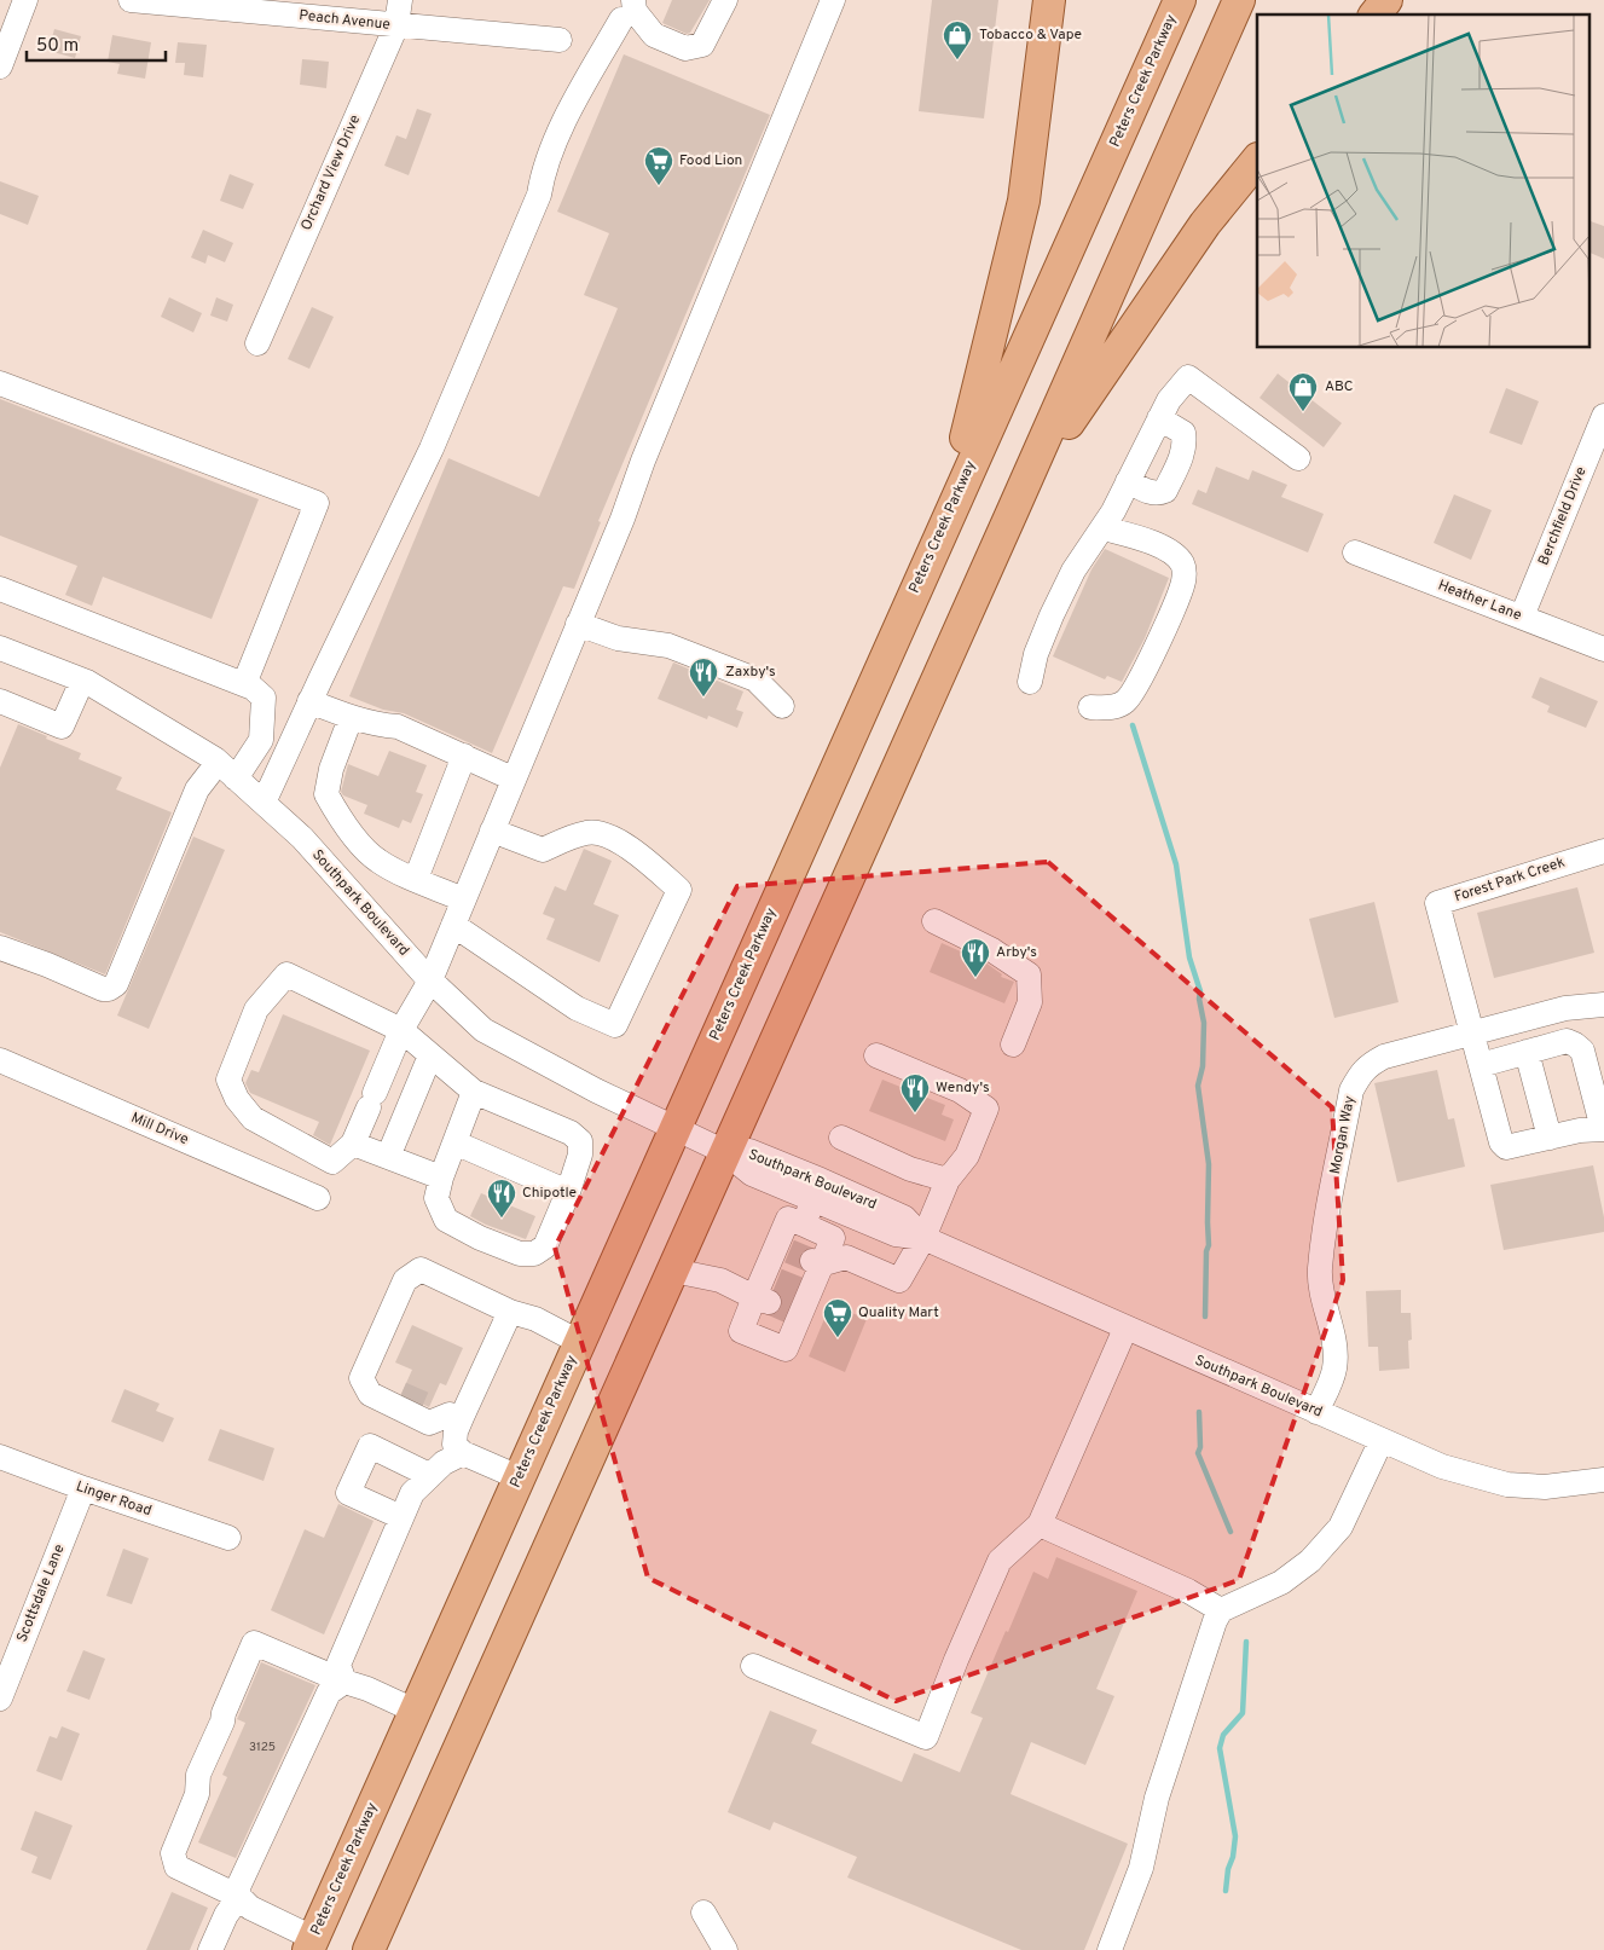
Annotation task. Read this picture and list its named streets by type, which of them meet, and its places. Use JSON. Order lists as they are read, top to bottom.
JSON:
{
  "streets": {
    "main road": ["Peters Creek Parkway"],
    "street": [
      "Peach Avenue",
      "Orchard View Drive",
      "Berchfield Drive",
      "Heather Lane",
      "Forest Park Creek",
      "Southpark Boulevard",
      "Mill Drive",
      "Morgan Way",
      "Linger Road",
      "Scottsdale Lane"
    ]
  },
  "crossings": [
    ["Peach Avenue", "Orchard View Drive"],
    ["Peters Creek Parkway", "Southpark Boulevard"],
    ["Berchfield Drive", "Heather Lane"],
    ["Forest Park Creek", "Morgan Way"],
    ["Southpark Boulevard", "Morgan Way"],
    ["Linger Road", "Scottsdale Lane"]
  ],
  "places": {
    "shop": ["Tobacco & Vape", "ABC"],
    "supermarket": ["Food Lion", "Quality Mart"],
    "restaurant": [
      "Zaxby's",
      "Arby's",
      "Wendy's",
      "Chipotle"
    ]
  },
  "house_numbers": ["3125"],
  "scale_bar": "50 m"
}
